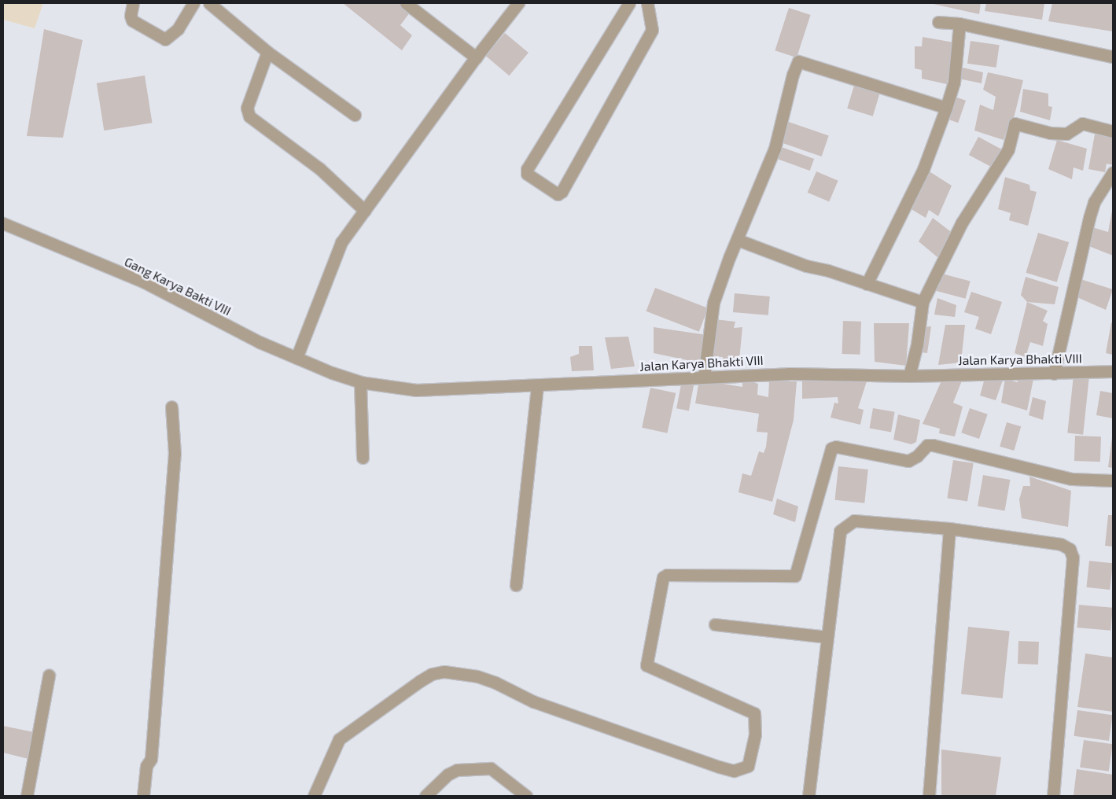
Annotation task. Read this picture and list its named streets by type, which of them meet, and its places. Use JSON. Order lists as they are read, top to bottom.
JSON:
{
  "streets": {
    "street": ["Gang Karya Bakti VIII", "Jalan Karya Bhakti VIII"]
  },
  "crossings": [
    ["Gang Karya Bakti VIII", "Jalan Karya Bhakti VIII"]
  ]
}
